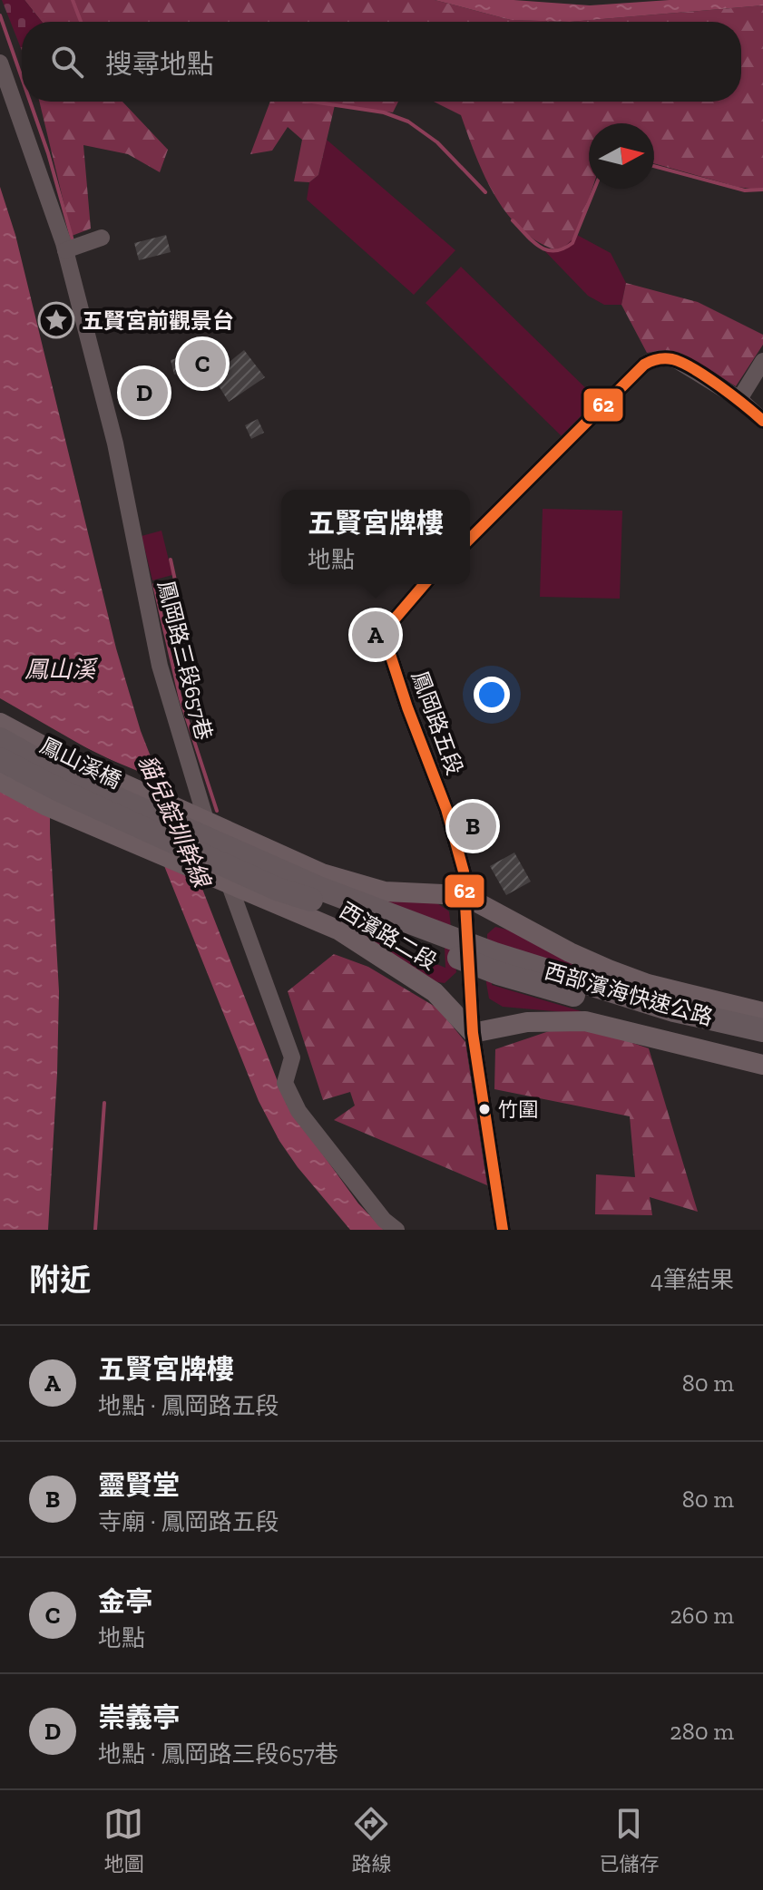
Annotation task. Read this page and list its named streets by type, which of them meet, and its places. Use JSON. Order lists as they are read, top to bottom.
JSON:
{
  "streets": {
    "highway": ["鳳山溪橋", "西部濱海快速公路"],
    "main road": ["西濱路二段"],
    "street": ["鳳岡路三段657巷", "鳳岡路五段"]
  },
  "crossings": [
    ["鳳岡路五段", "西濱路二段"],
    ["鳳山溪橋", "西濱路二段"]
  ],
  "water": ["鳳山溪", "貓兒錠圳幹線"],
  "places": {
    "place": ["五賢宮前觀景台"],
    "other": ["竹圍"]
  },
  "lines": ["transit line 62"],
  "north": "right",
  "page": {
    "search": "搜尋地點",
    "pins": [
      "C",
      "D",
      "A",
      "B"
    ],
    "popup": ["五賢宮牌樓", "地點"],
    "heading": ["附近", "4筆結果"],
    "list": [
      {
        "mark": "A",
        "name": "五賢宮牌樓",
        "note": "地點 · 鳳岡路五段",
        "value": "80 m"
      },
      {
        "mark": "B",
        "name": "靈賢堂",
        "note": "寺廟 · 鳳岡路五段",
        "value": "80 m"
      },
      {
        "mark": "C",
        "name": "金亭",
        "note": "地點",
        "value": "260 m"
      },
      {
        "mark": "D",
        "name": "崇義亭",
        "note": "地點 · 鳳岡路三段657巷",
        "value": "280 m"
      }
    ],
    "nav": ["地圖", "路線", "已儲存"]
  }
}
